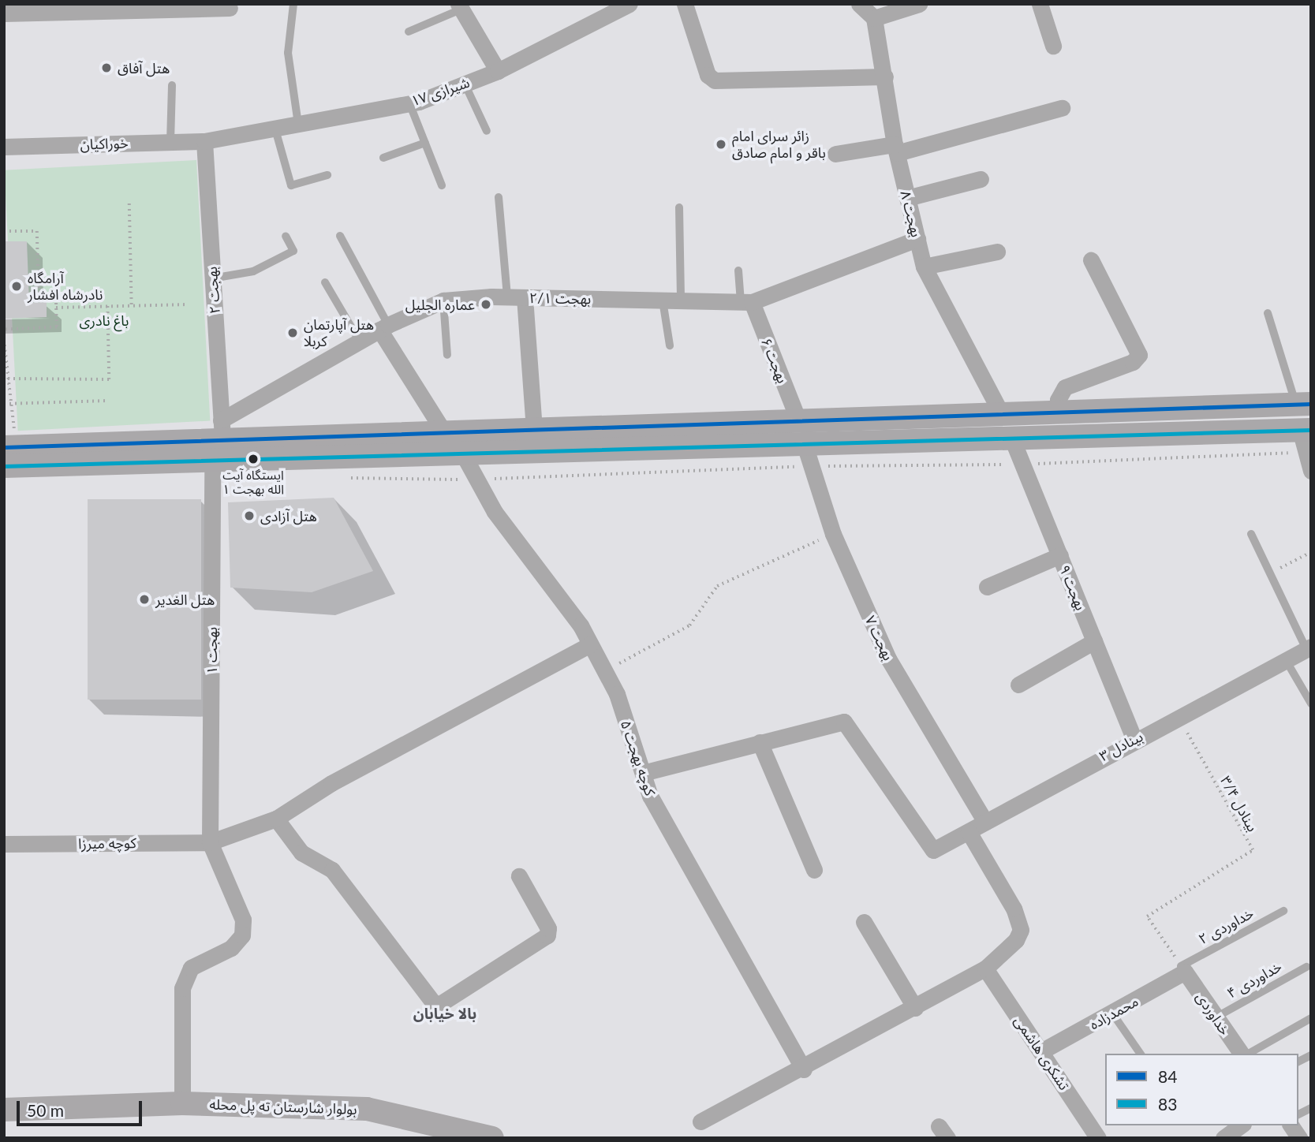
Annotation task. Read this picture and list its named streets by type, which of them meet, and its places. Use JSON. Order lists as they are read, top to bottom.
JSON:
{
  "streets": {
    "main road": ["بولوار شارستان ته پل محله"],
    "street": [
      "شیرازی ۱۷",
      "خوراکیان",
      "بهجت ۸",
      "بهجت ۲",
      "بهجت ۲/۱",
      "بهجت ۶",
      "بهجت ۹",
      "بهجت ۷",
      "بهجت ۱",
      "بینادل ۳",
      "کوچه بهجت ۵",
      "کوچه میرزا",
      "محمدزاده",
      "خداوردی",
      "تشکری هاشمی"
    ],
    "lane": ["خداوردی ۲", "خداوردی ۴"],
    "path": ["بینادل ۳/۴"]
  },
  "crossings": [
    ["شیرازی ۱۷", "خوراکیان"],
    ["شیرازی ۱۷", "بهجت ۲"],
    ["خوراکیان", "بهجت ۲"],
    ["بهجت ۸", "بهجت ۲/۱"],
    ["بهجت ۲", "بهجت ۲/۱"],
    ["بهجت ۲/۱", "بهجت ۶"],
    ["بهجت ۹", "بینادل ۳"],
    ["بهجت ۷", "بینادل ۳"],
    ["بهجت ۱", "کوچه میرزا"],
    ["بینادل ۳", "بینادل ۳/۴"],
    ["کوچه بهجت ۵", "کوچه میرزا"],
    ["بینادل ۳/۴", "خداوردی ۲"],
    ["بینادل ۳/۴", "محمدزاده"],
    ["بینادل ۳/۴", "خداوردی"],
    ["خداوردی ۲", "محمدزاده"],
    ["خداوردی ۲", "خداوردی"],
    ["خداوردی ۴", "خداوردی"],
    ["محمدزاده", "خداوردی"],
    ["محمدزاده", "تشکری هاشمی"]
  ],
  "districts": ["بالا خیابان"],
  "parks": ["باغ نادری"],
  "places": [
    "هتل آفاق",
    "زائر سرای امام باقر و امام صادق",
    "آرامگاه نادرشاه افشار",
    "عماره الجلیل",
    "هتل آپارتمان کربلا",
    "ایستگاه آیت الله بهجت ۱",
    "هتل آزادی",
    "هتل الغدیر"
  ],
  "lines": ["transit line 84", "transit line 83"],
  "legend": ["84", "83"],
  "scale_bar": "50 m"
}
